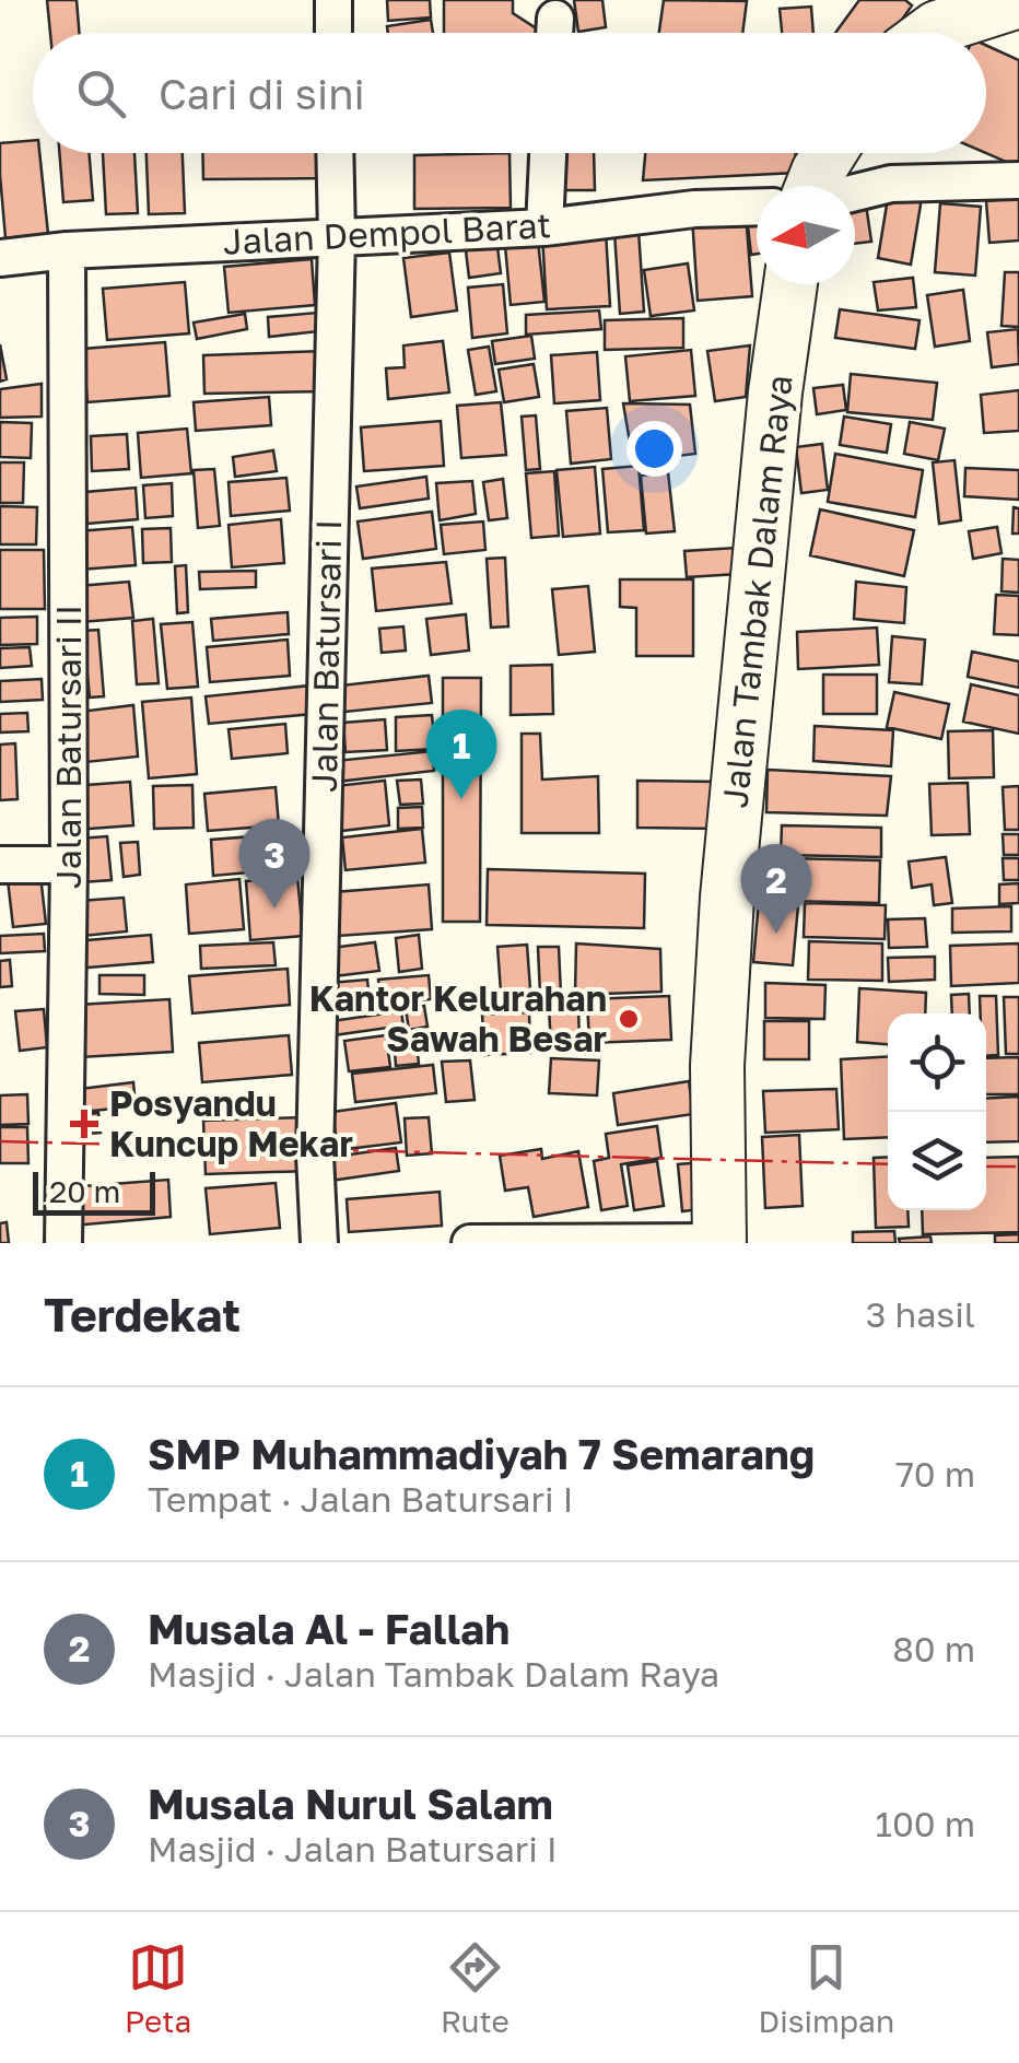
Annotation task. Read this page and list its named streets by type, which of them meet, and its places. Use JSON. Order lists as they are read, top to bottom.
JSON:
{
  "streets": {
    "street": [
      "Jalan Dempol Barat",
      "Jalan Tambak Dalam Raya",
      "Jalan Batursari I",
      "Jalan Batursari II"
    ]
  },
  "crossings": [
    ["Jalan Dempol Barat", "Jalan Batursari I"],
    ["Jalan Dempol Barat", "Jalan Batursari II"]
  ],
  "places": {
    "other": ["Kantor Kelurahan Sawah Besar"],
    "health": ["Posyandu Kuncup Mekar"]
  },
  "scale_bar": "20 m",
  "north": "left",
  "page": {
    "search": "Cari di sini",
    "pins": ["1", "3", "2"],
    "scale": "20 m",
    "heading": ["Terdekat", "3 hasil"],
    "list": [
      {
        "mark": "1",
        "name": "SMP Muhammadiyah 7 Semarang",
        "note": "Tempat · Jalan Batursari I",
        "value": "70 m"
      },
      {
        "mark": "2",
        "name": "Musala Al - Fallah",
        "note": "Masjid · Jalan Tambak Dalam Raya",
        "value": "80 m"
      },
      {
        "mark": "3",
        "name": "Musala Nurul Salam",
        "note": "Masjid · Jalan Batursari I",
        "value": "100 m"
      }
    ],
    "nav": ["Peta", "Rute", "Disimpan"]
  }
}
